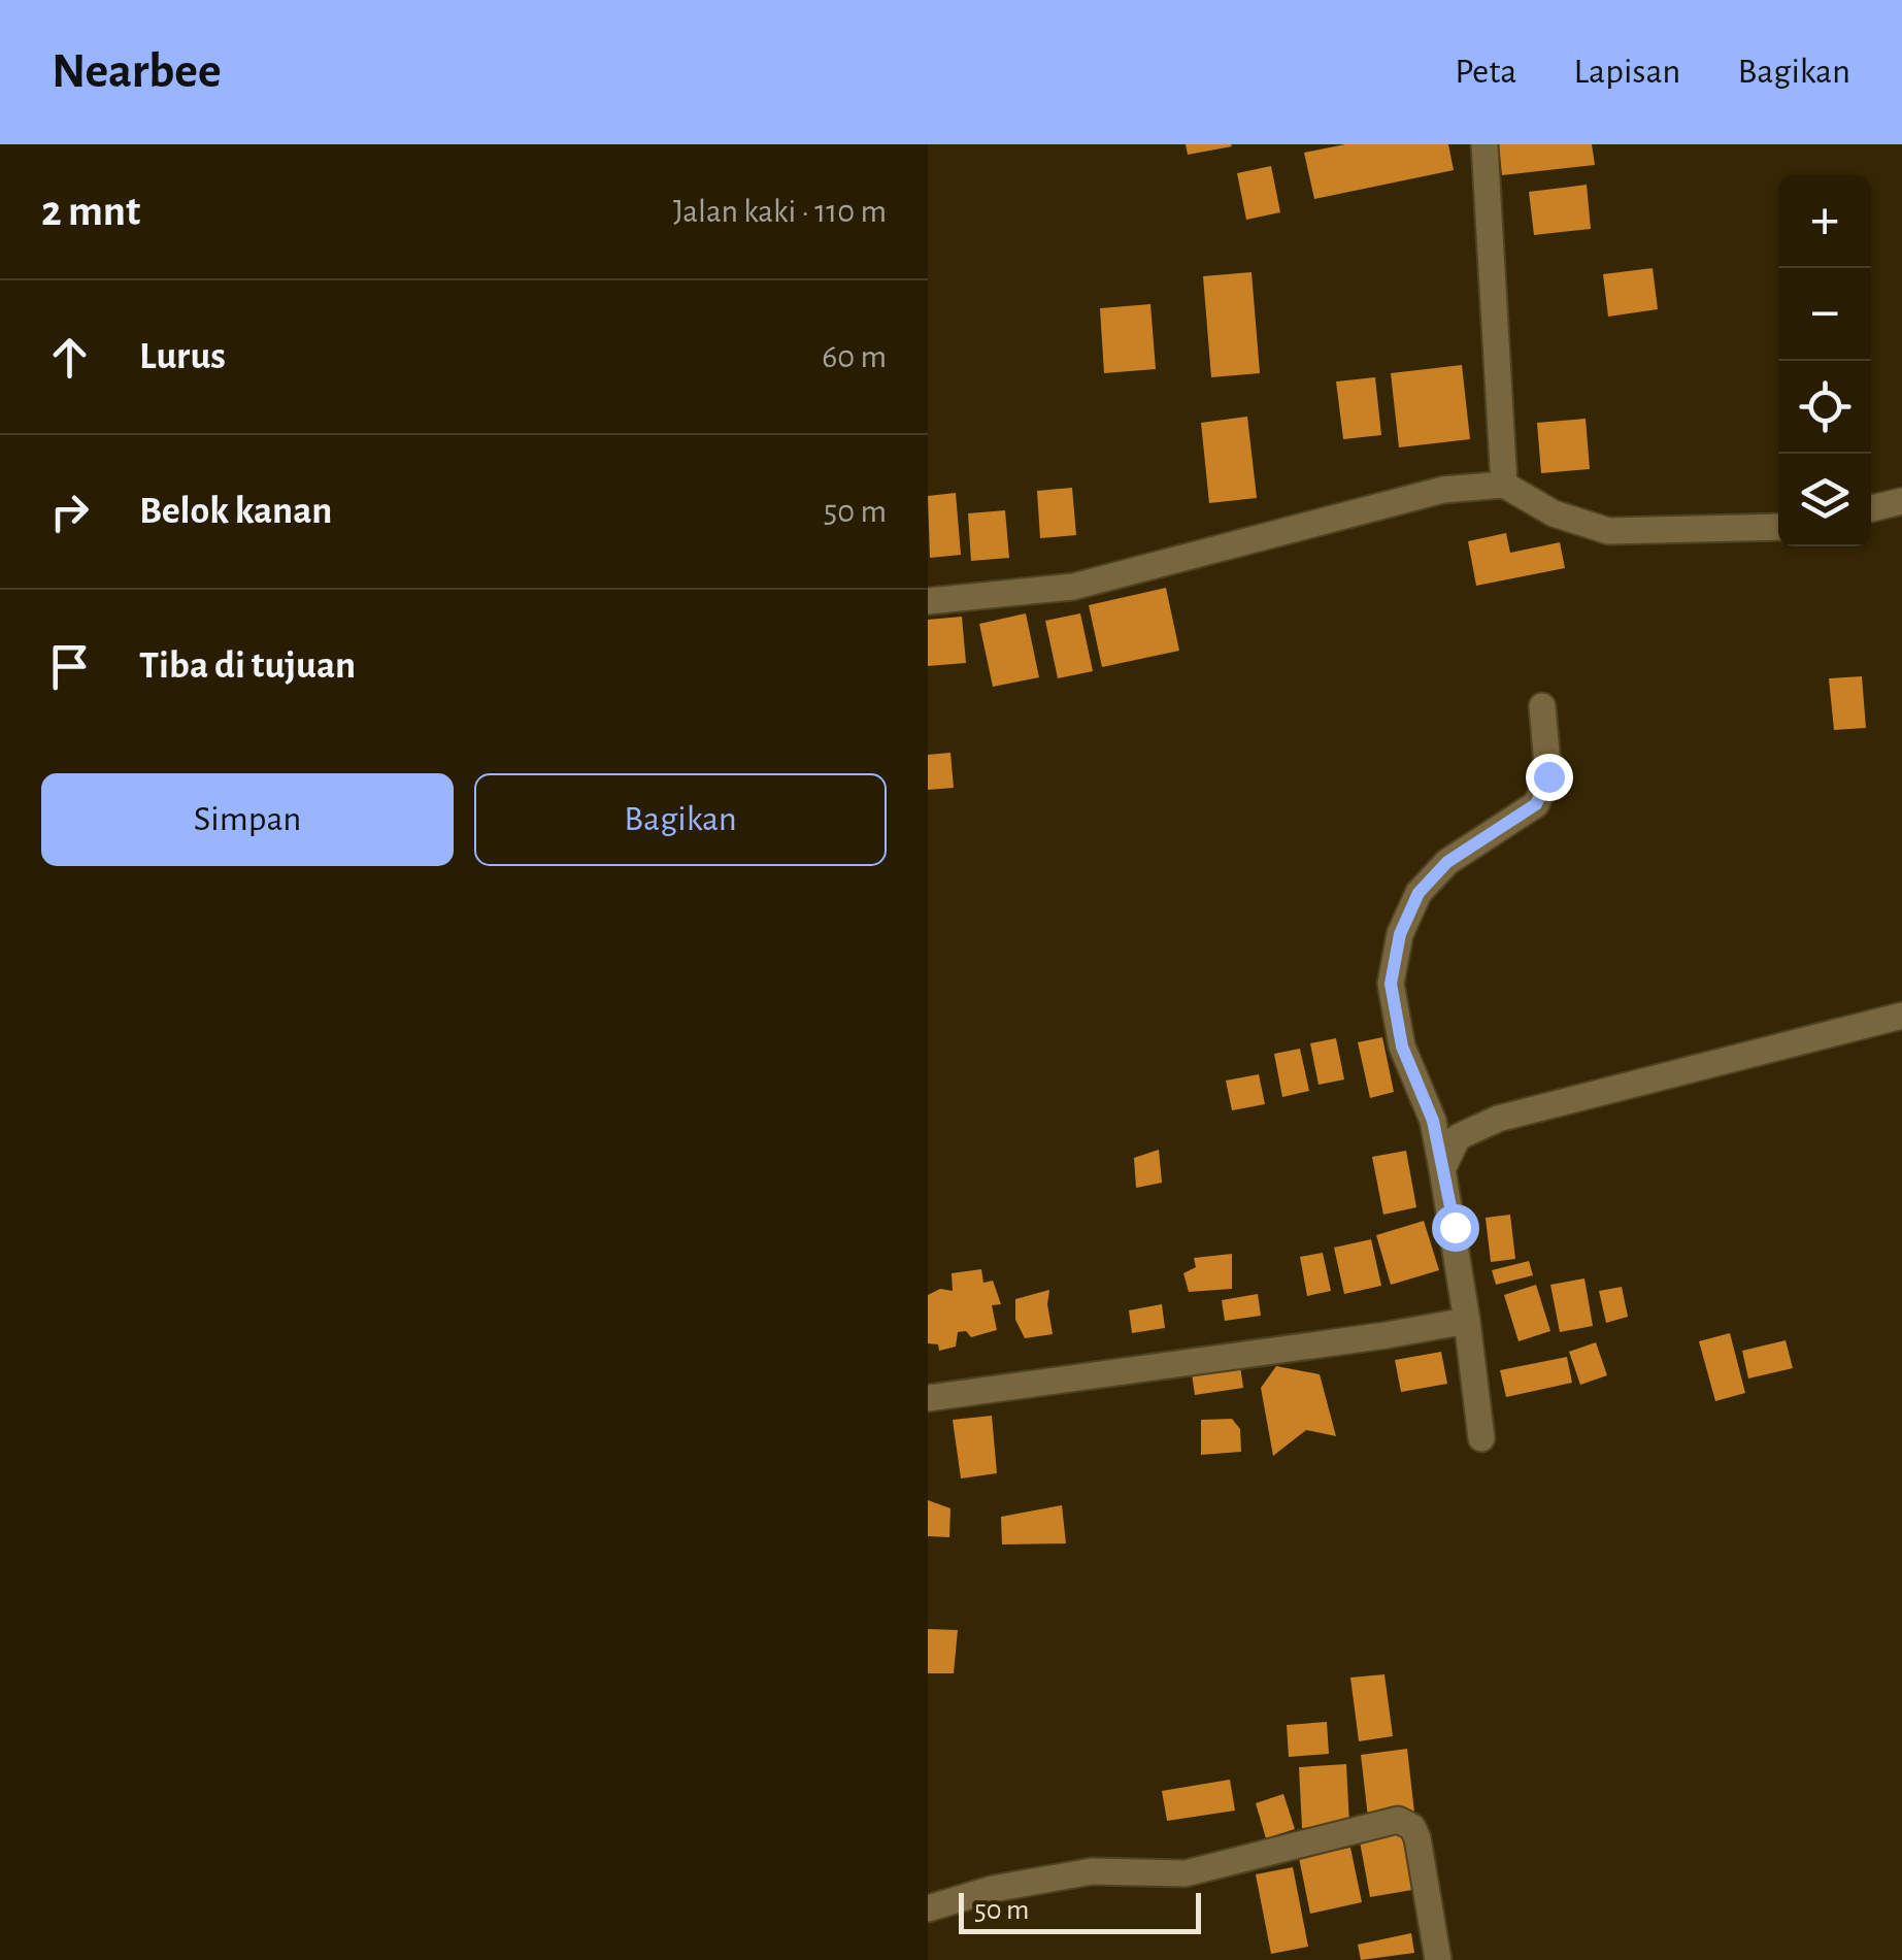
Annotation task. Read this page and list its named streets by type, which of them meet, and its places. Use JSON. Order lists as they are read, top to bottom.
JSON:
{
  "scale_bar": "50 m",
  "page": {
    "header": "Nearbee",
    "nav": ["Peta", "Lapisan", "Bagikan"],
    "heading": ["2 mnt", "Jalan kaki · 110 m"],
    "map_buttons": ["+", "−"],
    "list": [
      ["Lurus", "60 m"],
      ["Belok kanan", "50 m"],
      "Tiba di tujuan"
    ],
    "buttons": ["Simpan", "Bagikan"],
    "scale": "50 m"
  }
}
